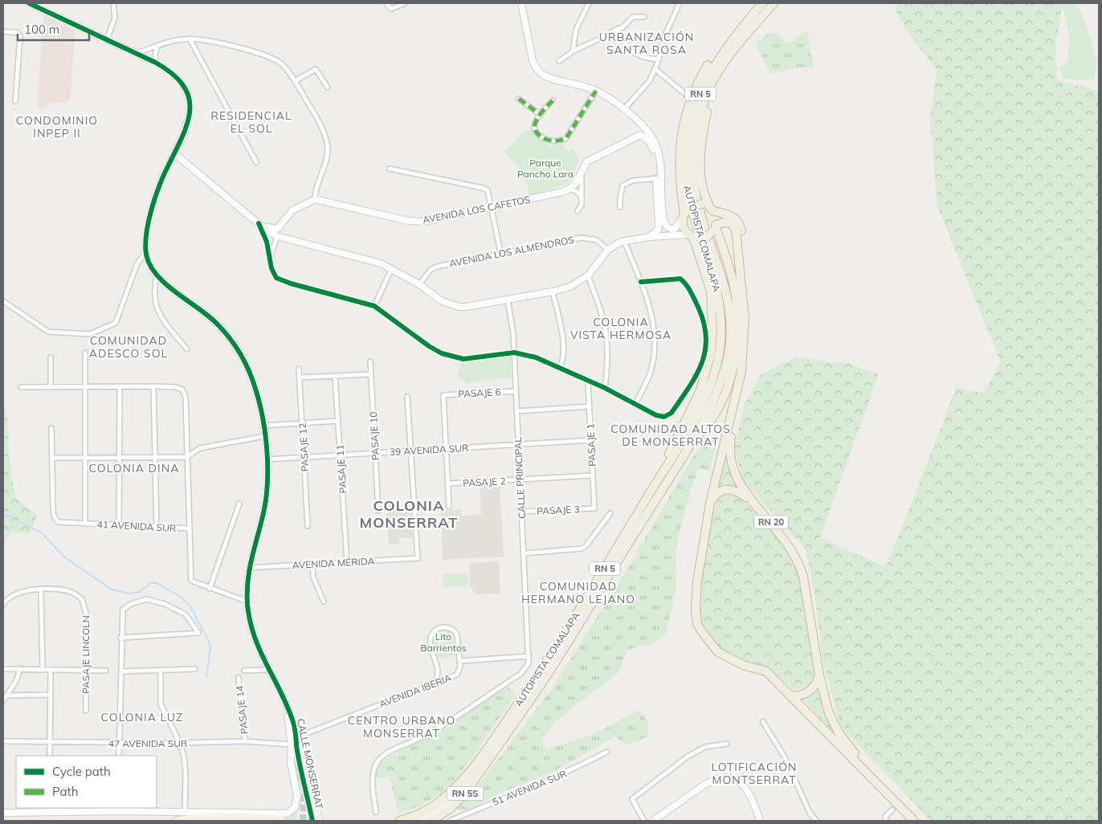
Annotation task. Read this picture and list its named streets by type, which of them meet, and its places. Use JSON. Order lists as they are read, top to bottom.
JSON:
{
  "streets": {
    "highway": [
      "RN 5",
      "AUTOPISTA COMALAPA",
      "RN 20",
      "RN 5S"
    ],
    "street": [
      "AVENIDA LOS CAFETOS",
      "AVENIDA LOS ALMENDROS",
      "PASAJE 6",
      "PASAJE 10",
      "PASAJE 1",
      "PASAJE 12",
      "39 AVENIDA SUR",
      "PASAJE 11",
      "CALLE PRINCIPAL",
      "PASAJE 2",
      "PASAJE 3",
      "41 AVENIDA SUR",
      "AVENIDA MÉRIDA",
      "PASAJE LINCOLN",
      "AVENIDA IBERIA",
      "PASAJE 14",
      "47 AVENIDA SUR",
      "CALLE MONSERRAT",
      "51 AVENIDA SUR"
    ]
  },
  "crossings": [
    ["RN 5", "AUTOPISTA COMALAPA"],
    ["RN 5", "RN 5S"],
    ["AUTOPISTA COMALAPA", "RN 5S"],
    ["PASAJE 6", "39 AVENIDA SUR"],
    ["PASAJE 6", "CALLE PRINCIPAL"],
    ["PASAJE 10", "39 AVENIDA SUR"],
    ["PASAJE 1", "39 AVENIDA SUR"],
    ["PASAJE 1", "PASAJE 2"],
    ["PASAJE 1", "PASAJE 3"],
    ["PASAJE 12", "39 AVENIDA SUR"],
    ["39 AVENIDA SUR", "PASAJE 11"],
    ["39 AVENIDA SUR", "CALLE PRINCIPAL"],
    ["39 AVENIDA SUR", "AVENIDA MÉRIDA"],
    ["39 AVENIDA SUR", "CALLE MONSERRAT"],
    ["PASAJE 11", "AVENIDA MÉRIDA"],
    ["CALLE PRINCIPAL", "PASAJE 2"],
    ["CALLE PRINCIPAL", "PASAJE 3"],
    ["AVENIDA MÉRIDA", "CALLE MONSERRAT"],
    ["AVENIDA IBERIA", "CALLE MONSERRAT"],
    ["PASAJE 14", "47 AVENIDA SUR"],
    ["47 AVENIDA SUR", "CALLE MONSERRAT"]
  ],
  "districts": [
    "URBANIZACIÓN SANTA ROSA",
    "RESIDENCIAL EL SOL",
    "CONDOMINIO INPEP II",
    "COLONIA VISTA HERMOSA",
    "COMUNIDAD ADESCO SOL",
    "COMUNIDAD ALTOS DE MONSERRAT",
    "COLONIA DINA",
    "COLONIA MONSERRAT",
    "COMUNIDAD HERMANO LEJANO",
    "COLONIA LUZ",
    "CENTRO URBANO MONSERRAT",
    "LOTIFICACIÓN MONTSERRAT"
  ],
  "parks": ["Parque Pancho Lara", "Lito Barrientos"],
  "legend": ["Cycle path", "Path"],
  "scale_bar": "100 m"
}
